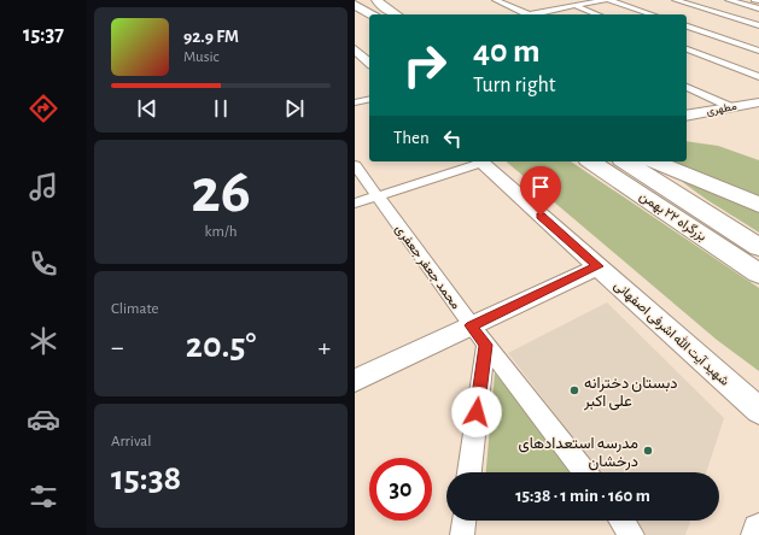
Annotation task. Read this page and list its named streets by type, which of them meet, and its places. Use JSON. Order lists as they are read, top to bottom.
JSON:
{
  "streets": {
    "highway": ["بزرگراه ۲۲ بهمن"],
    "main road": ["مطهری", "شهید آیت الله اشرفی اصفهانی"],
    "street": ["محمد جعفر جعفری"]
  },
  "places": ["دبستان دخترانه علی اکبر", "مدرسه استعدادهای درخشان"],
  "page": {
    "tabs": "15:37",
    "turn": ["40 m", "Turn right"],
    "song": ["92.9 FM", "Music"],
    "then": "Then",
    "tile": [
      ["26", "km/h"],
      "Climate",
      ["Arrival", "15:38"]
    ],
    "heat": ["−", "20.5°", "+"],
    "limit": "30",
    "trip": "15:38 · 1 min · 160 m"
  }
}
